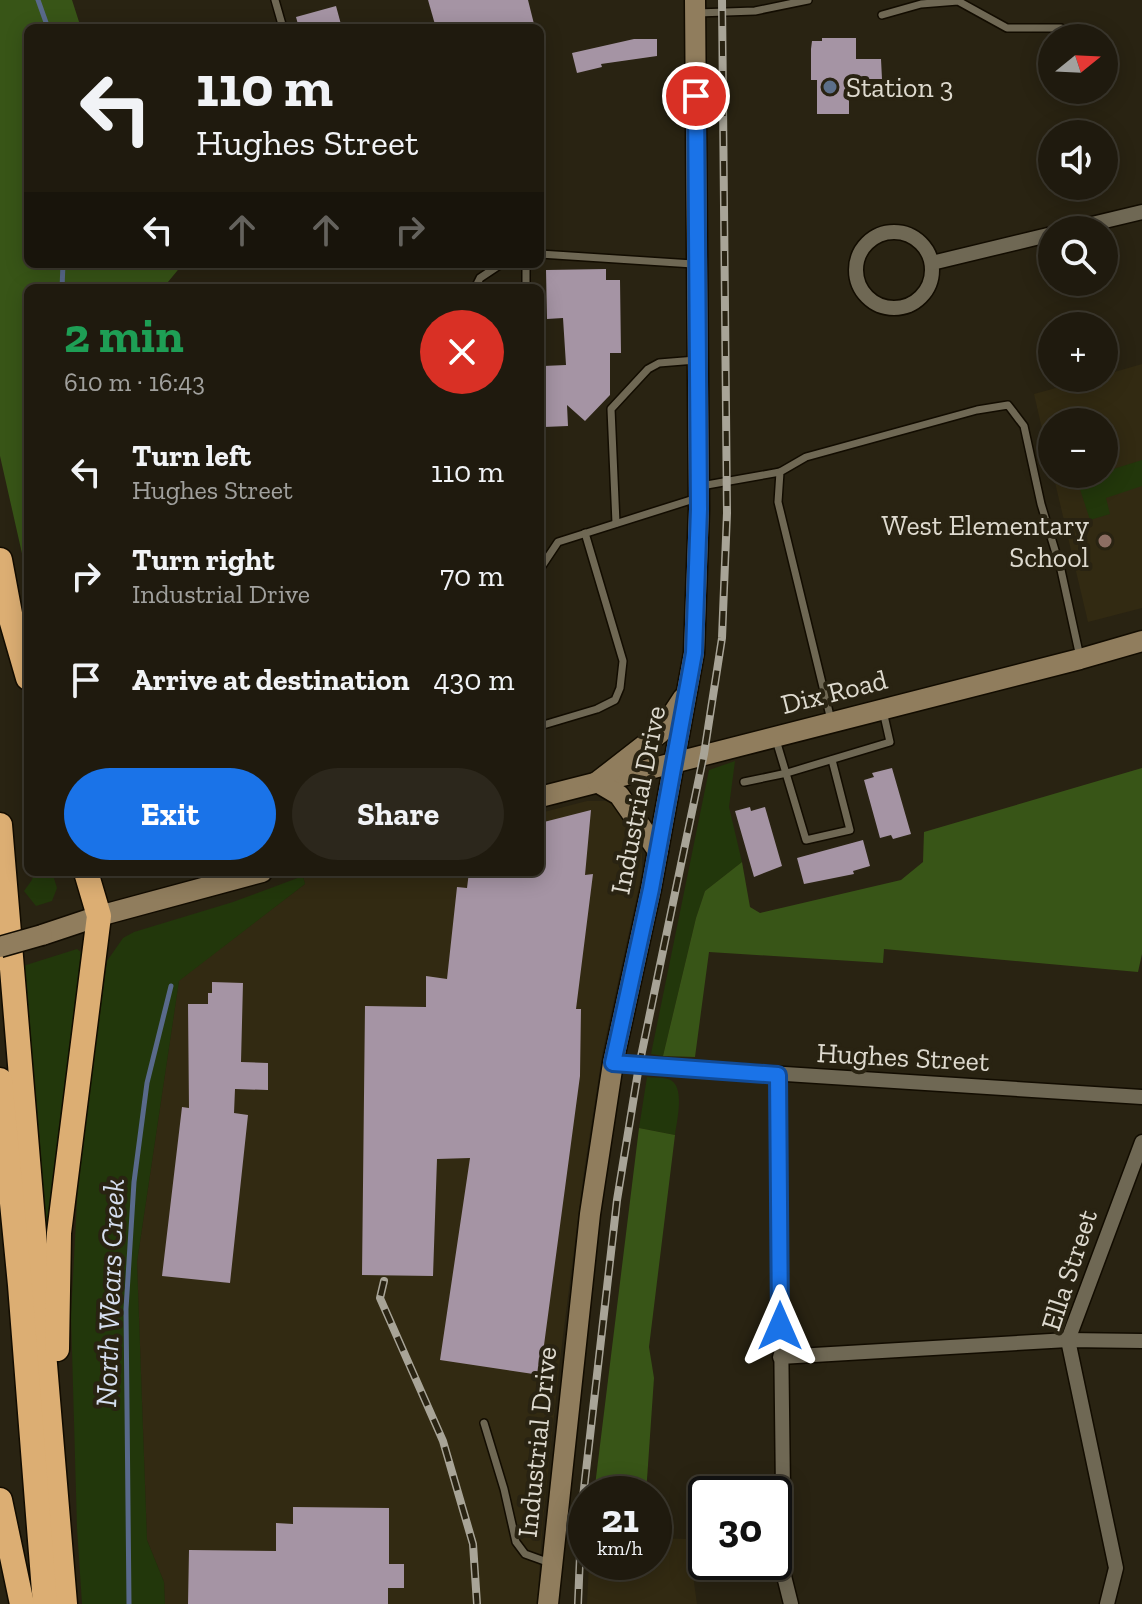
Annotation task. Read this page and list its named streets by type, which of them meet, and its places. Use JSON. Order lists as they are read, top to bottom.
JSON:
{
  "streets": {
    "main road": ["Dix Road", "Industrial Drive"],
    "street": ["Hughes Street", "Ella Street"]
  },
  "crossings": [
    ["Dix Road", "Industrial Drive"],
    ["Industrial Drive", "Hughes Street"]
  ],
  "water": ["North Wears Creek"],
  "places": ["Station 3", "West Elementary School"],
  "north": "right",
  "page": {
    "map_buttons": ["+", "−"],
    "turn": ["110 m", "Hughes Street"],
    "heading": ["2 min", "610 m · 16:43"],
    "list": [
      {
        "name": "Turn left",
        "note": "Hughes Street",
        "value": "110 m"
      },
      {
        "name": "Turn right",
        "note": "Industrial Drive",
        "value": "70 m"
      },
      {
        "name": "Arrive at destination",
        "value": "430 m"
      }
    ],
    "buttons": ["Exit", "Share"],
    "speed": "21 km/h",
    "limit": "30"
  }
}
